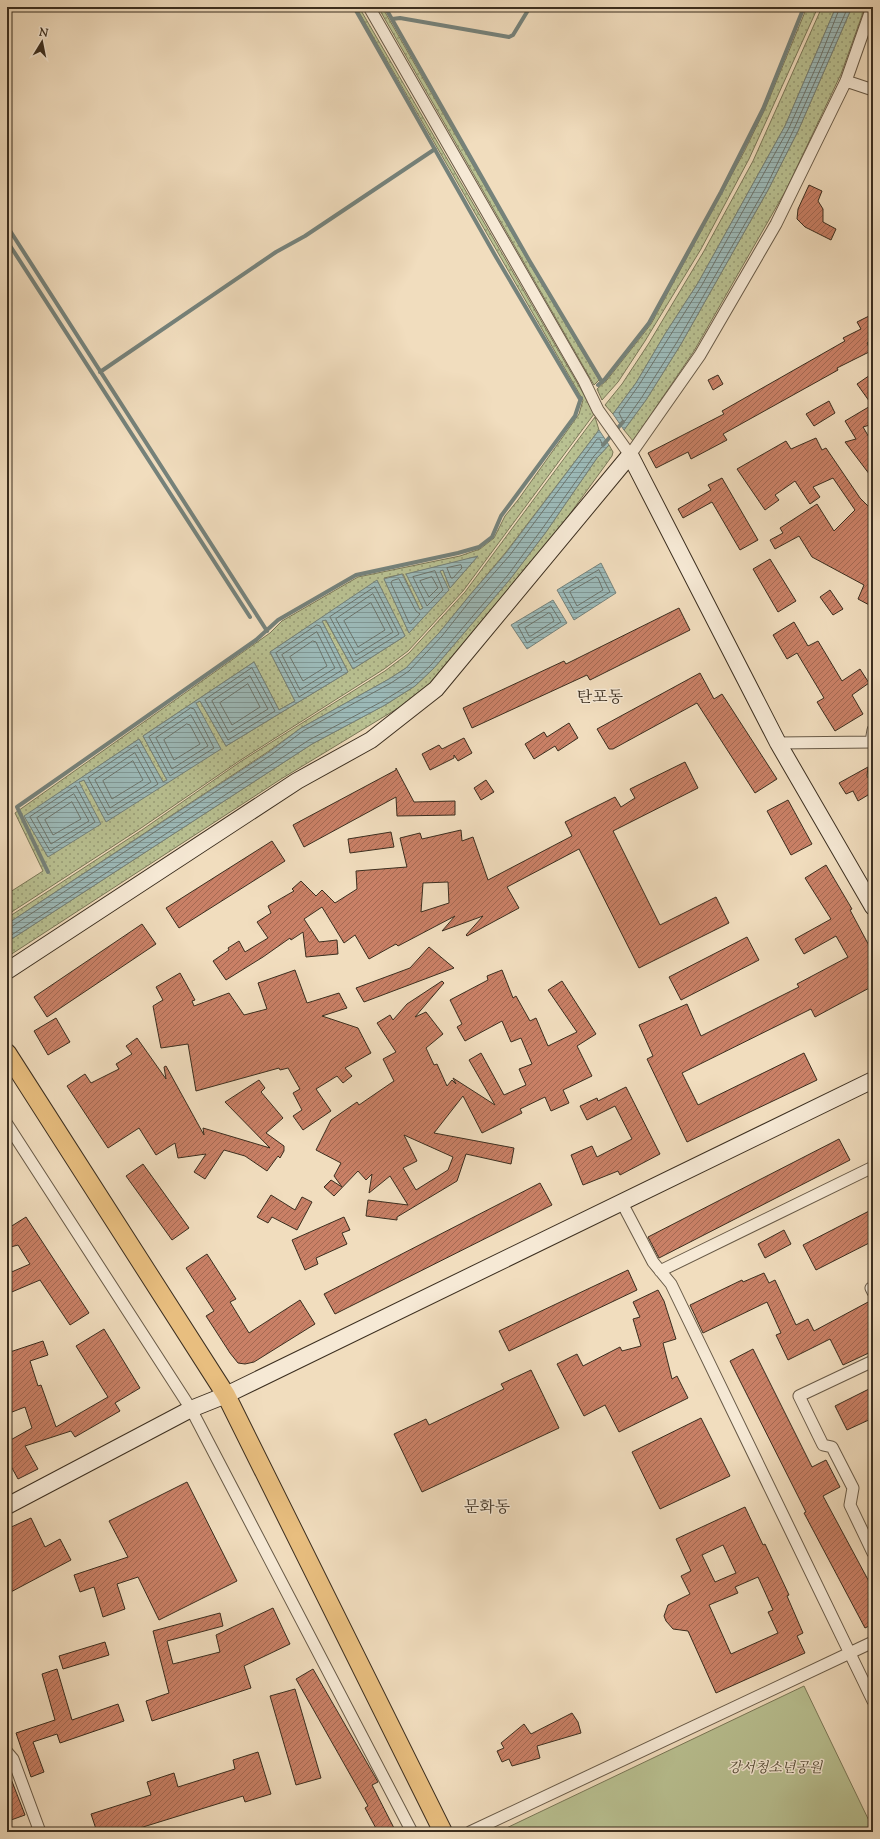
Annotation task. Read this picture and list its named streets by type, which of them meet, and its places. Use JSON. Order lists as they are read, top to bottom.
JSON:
{
  "districts": ["탄포동", "문화동"],
  "parks": ["강서청소년공원"],
  "north": "top"
}
